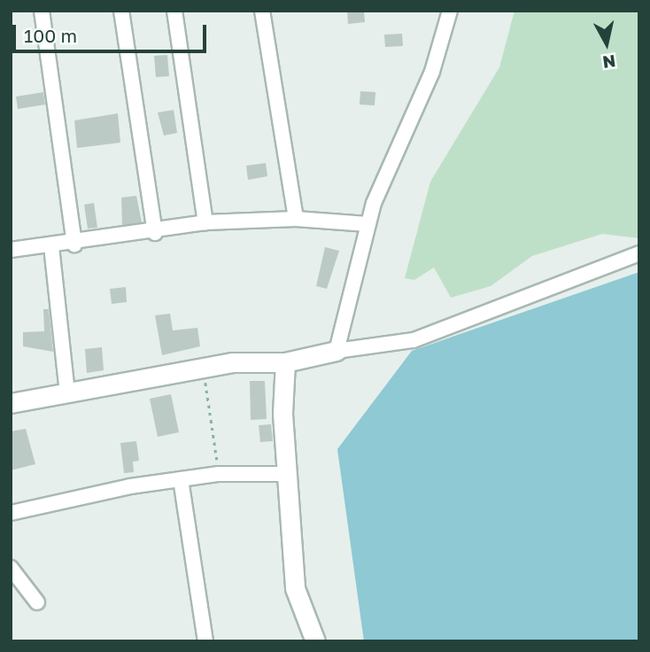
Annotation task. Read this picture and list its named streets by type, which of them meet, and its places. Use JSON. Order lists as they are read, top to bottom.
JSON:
{
  "scale_bar": "100 m",
  "north": "bottom"
}
